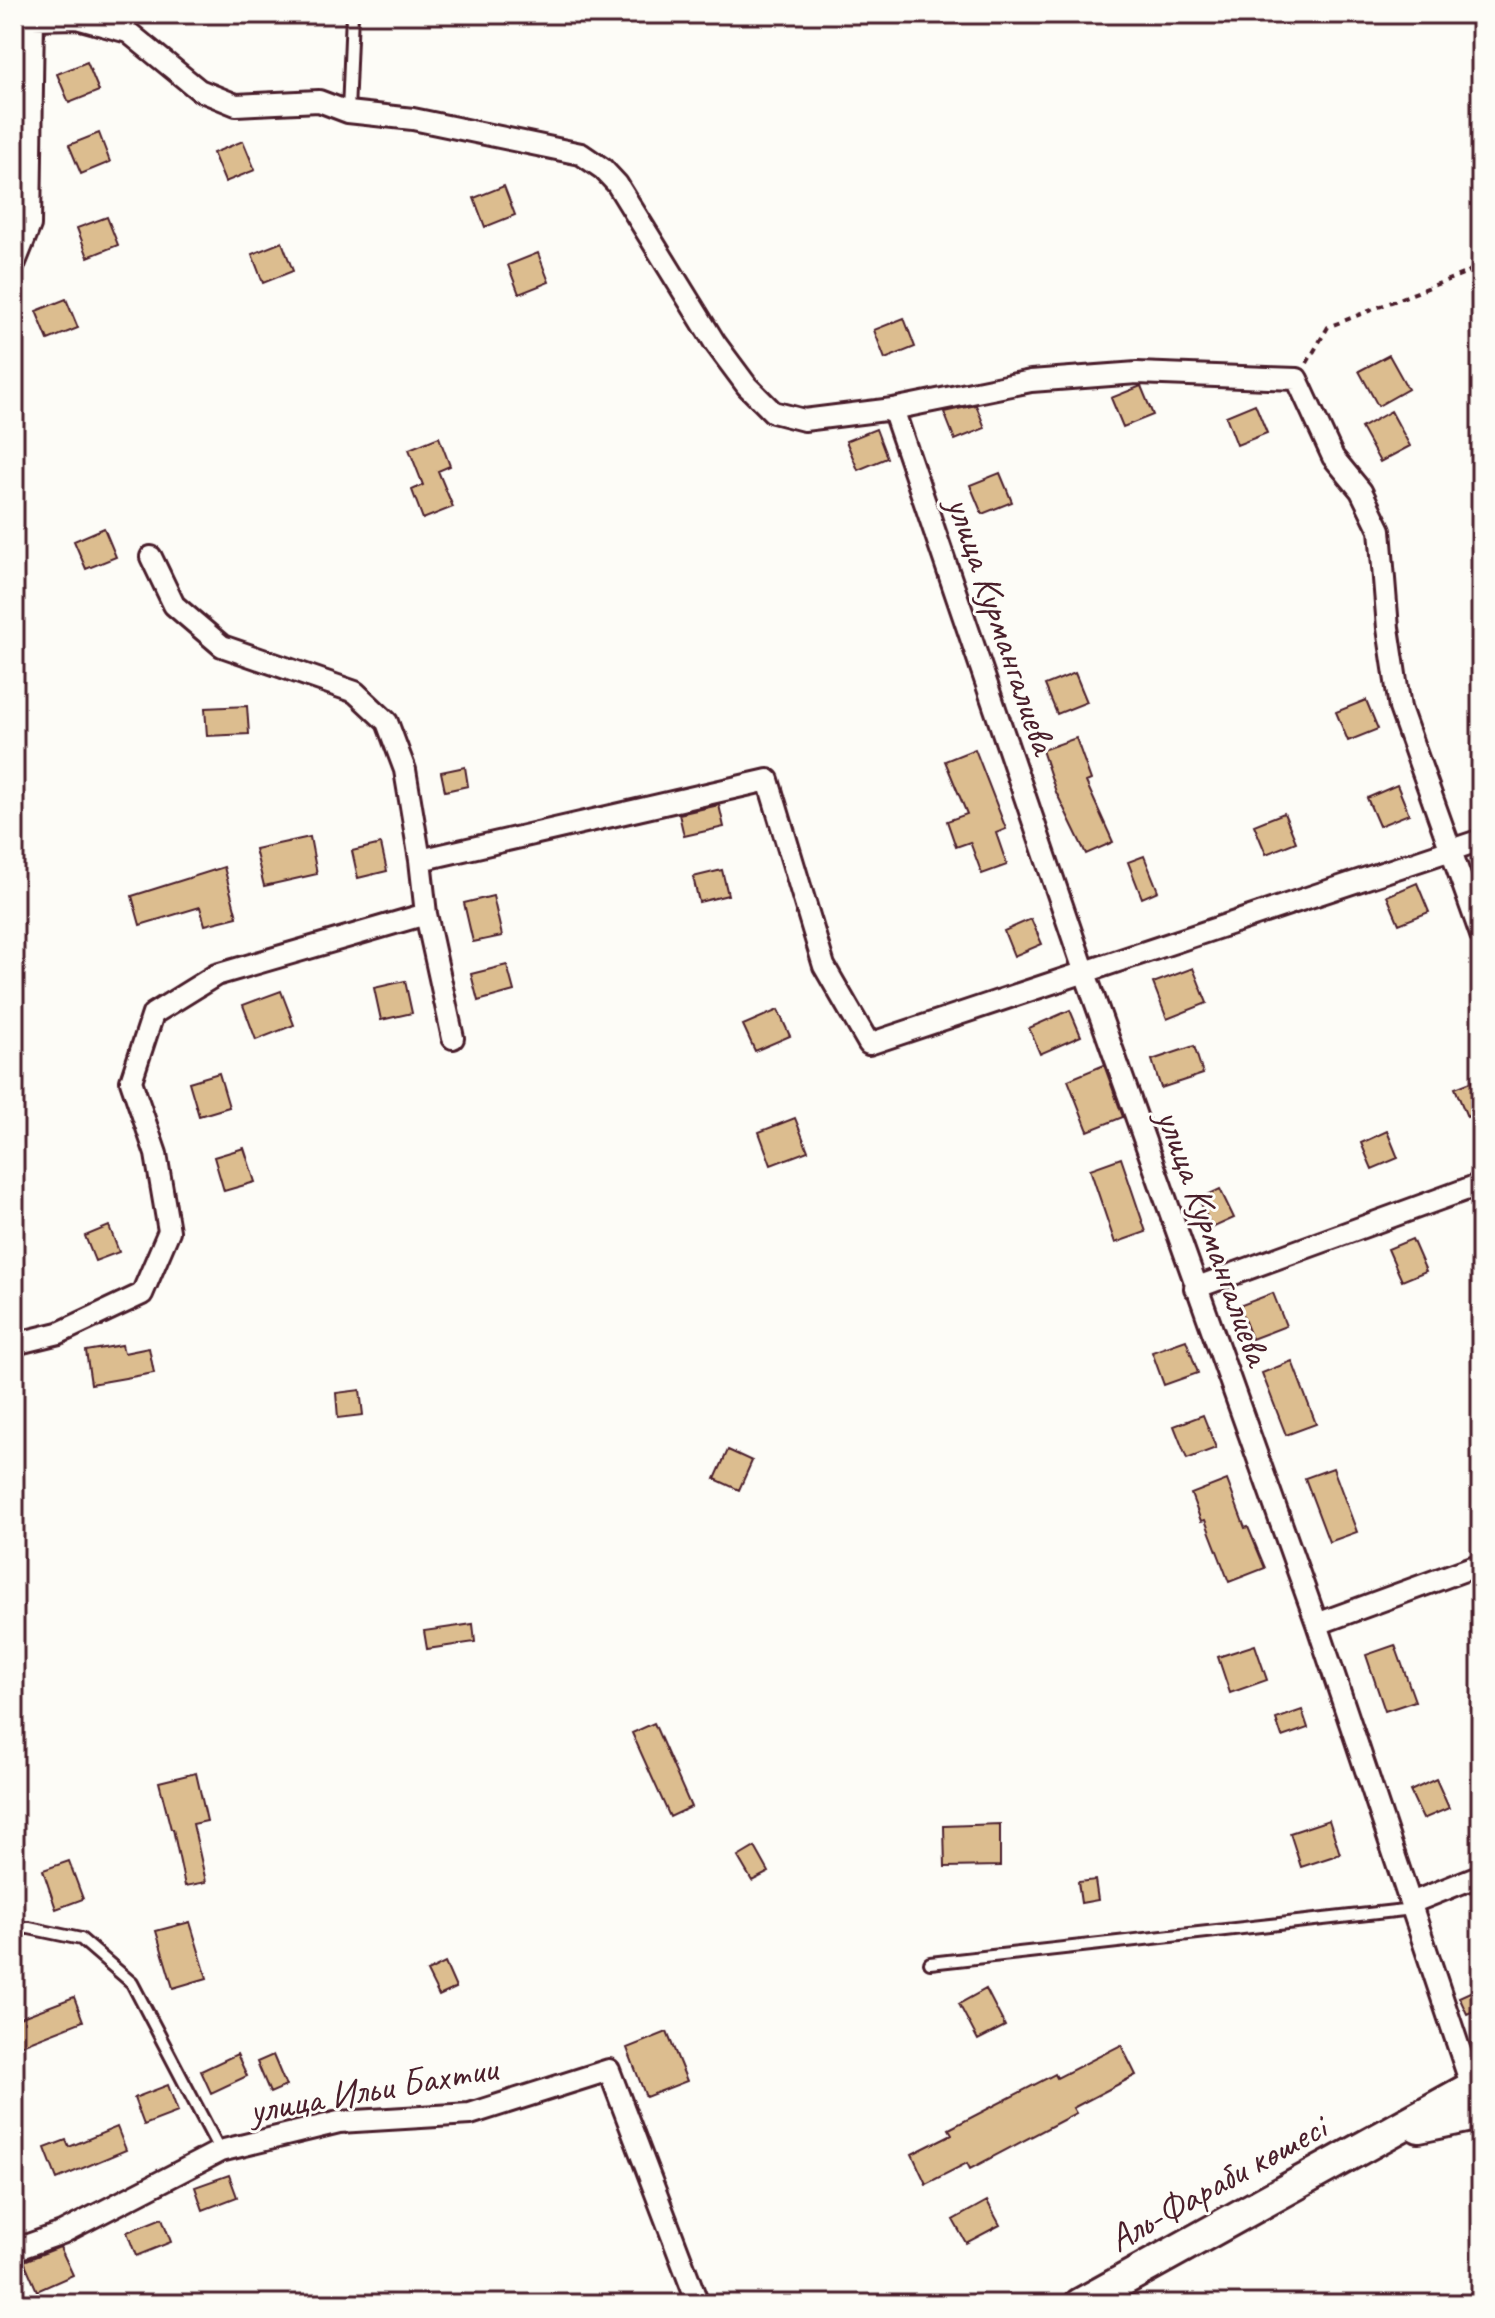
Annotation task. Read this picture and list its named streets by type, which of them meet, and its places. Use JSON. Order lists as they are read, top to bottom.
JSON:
{
  "streets": {
    "main road": ["Аль-Фараби көшесі"],
    "street": ["улица Курмангалиева", "улица Ильи Бахтии"]
  },
  "crossings": [
    ["улица Курмангалиева", "Аль-Фараби көшесі"]
  ]
}
